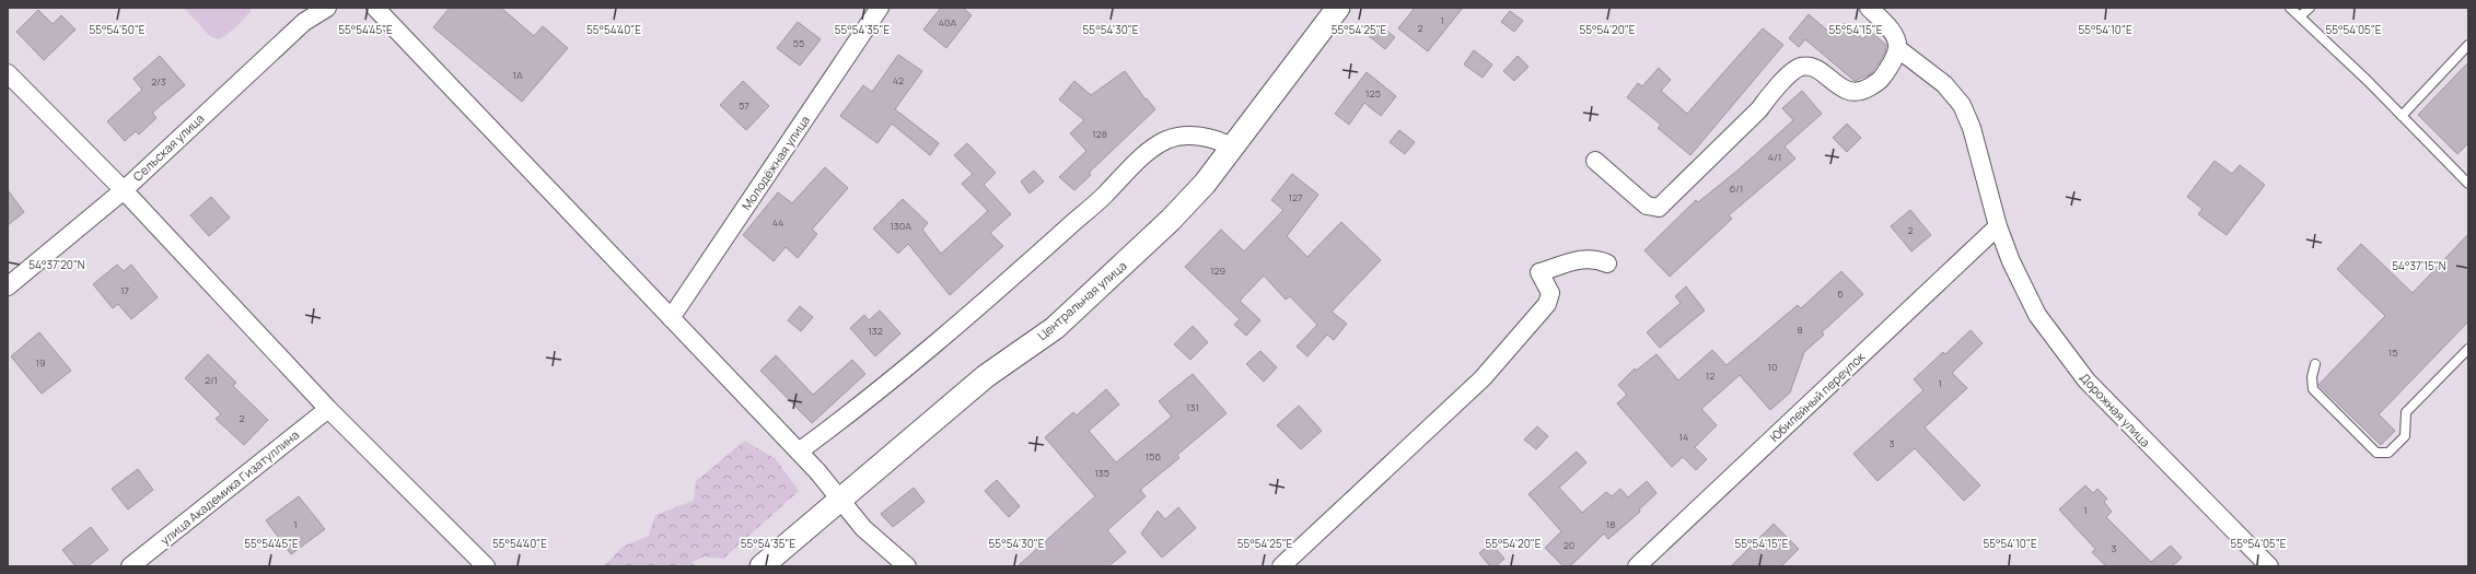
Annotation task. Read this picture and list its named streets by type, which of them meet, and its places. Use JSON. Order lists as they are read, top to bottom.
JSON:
{
  "streets": {
    "street": [
      "Сельская улица",
      "Молодёжная улица",
      "Центральная улица",
      "Юбилейный переулок",
      "Дорожная улица",
      "улица Академика Гизатуллина"
    ]
  },
  "crossings": [
    ["Юбилейный переулок", "Дорожная улица"]
  ],
  "house_numbers": [
    "1",
    "40А",
    "2",
    "55",
    "1А",
    "42",
    "2/3",
    "125",
    "57",
    "128",
    "4/1",
    "6/1",
    "127",
    "44",
    "130А",
    "2",
    "129",
    "17",
    "6",
    "8",
    "132",
    "15",
    "19",
    "10",
    "12",
    "2/1",
    "1",
    "131",
    "2",
    "14",
    "3",
    "156",
    "135",
    "1",
    "1",
    "18",
    "20",
    "3"
  ],
  "coordinates": [
    "55°54'50\"E",
    "55°54'45\"E",
    "55°54'40\"E",
    "55°54'35\"E",
    "55°54'30\"E",
    "55°54'25\"E",
    "55°54'20\"E",
    "55°54'15\"E",
    "55°54'05\"E",
    "55°54'10\"E",
    "54°37'20\"N",
    "54°37'15\"N"
  ]
}
